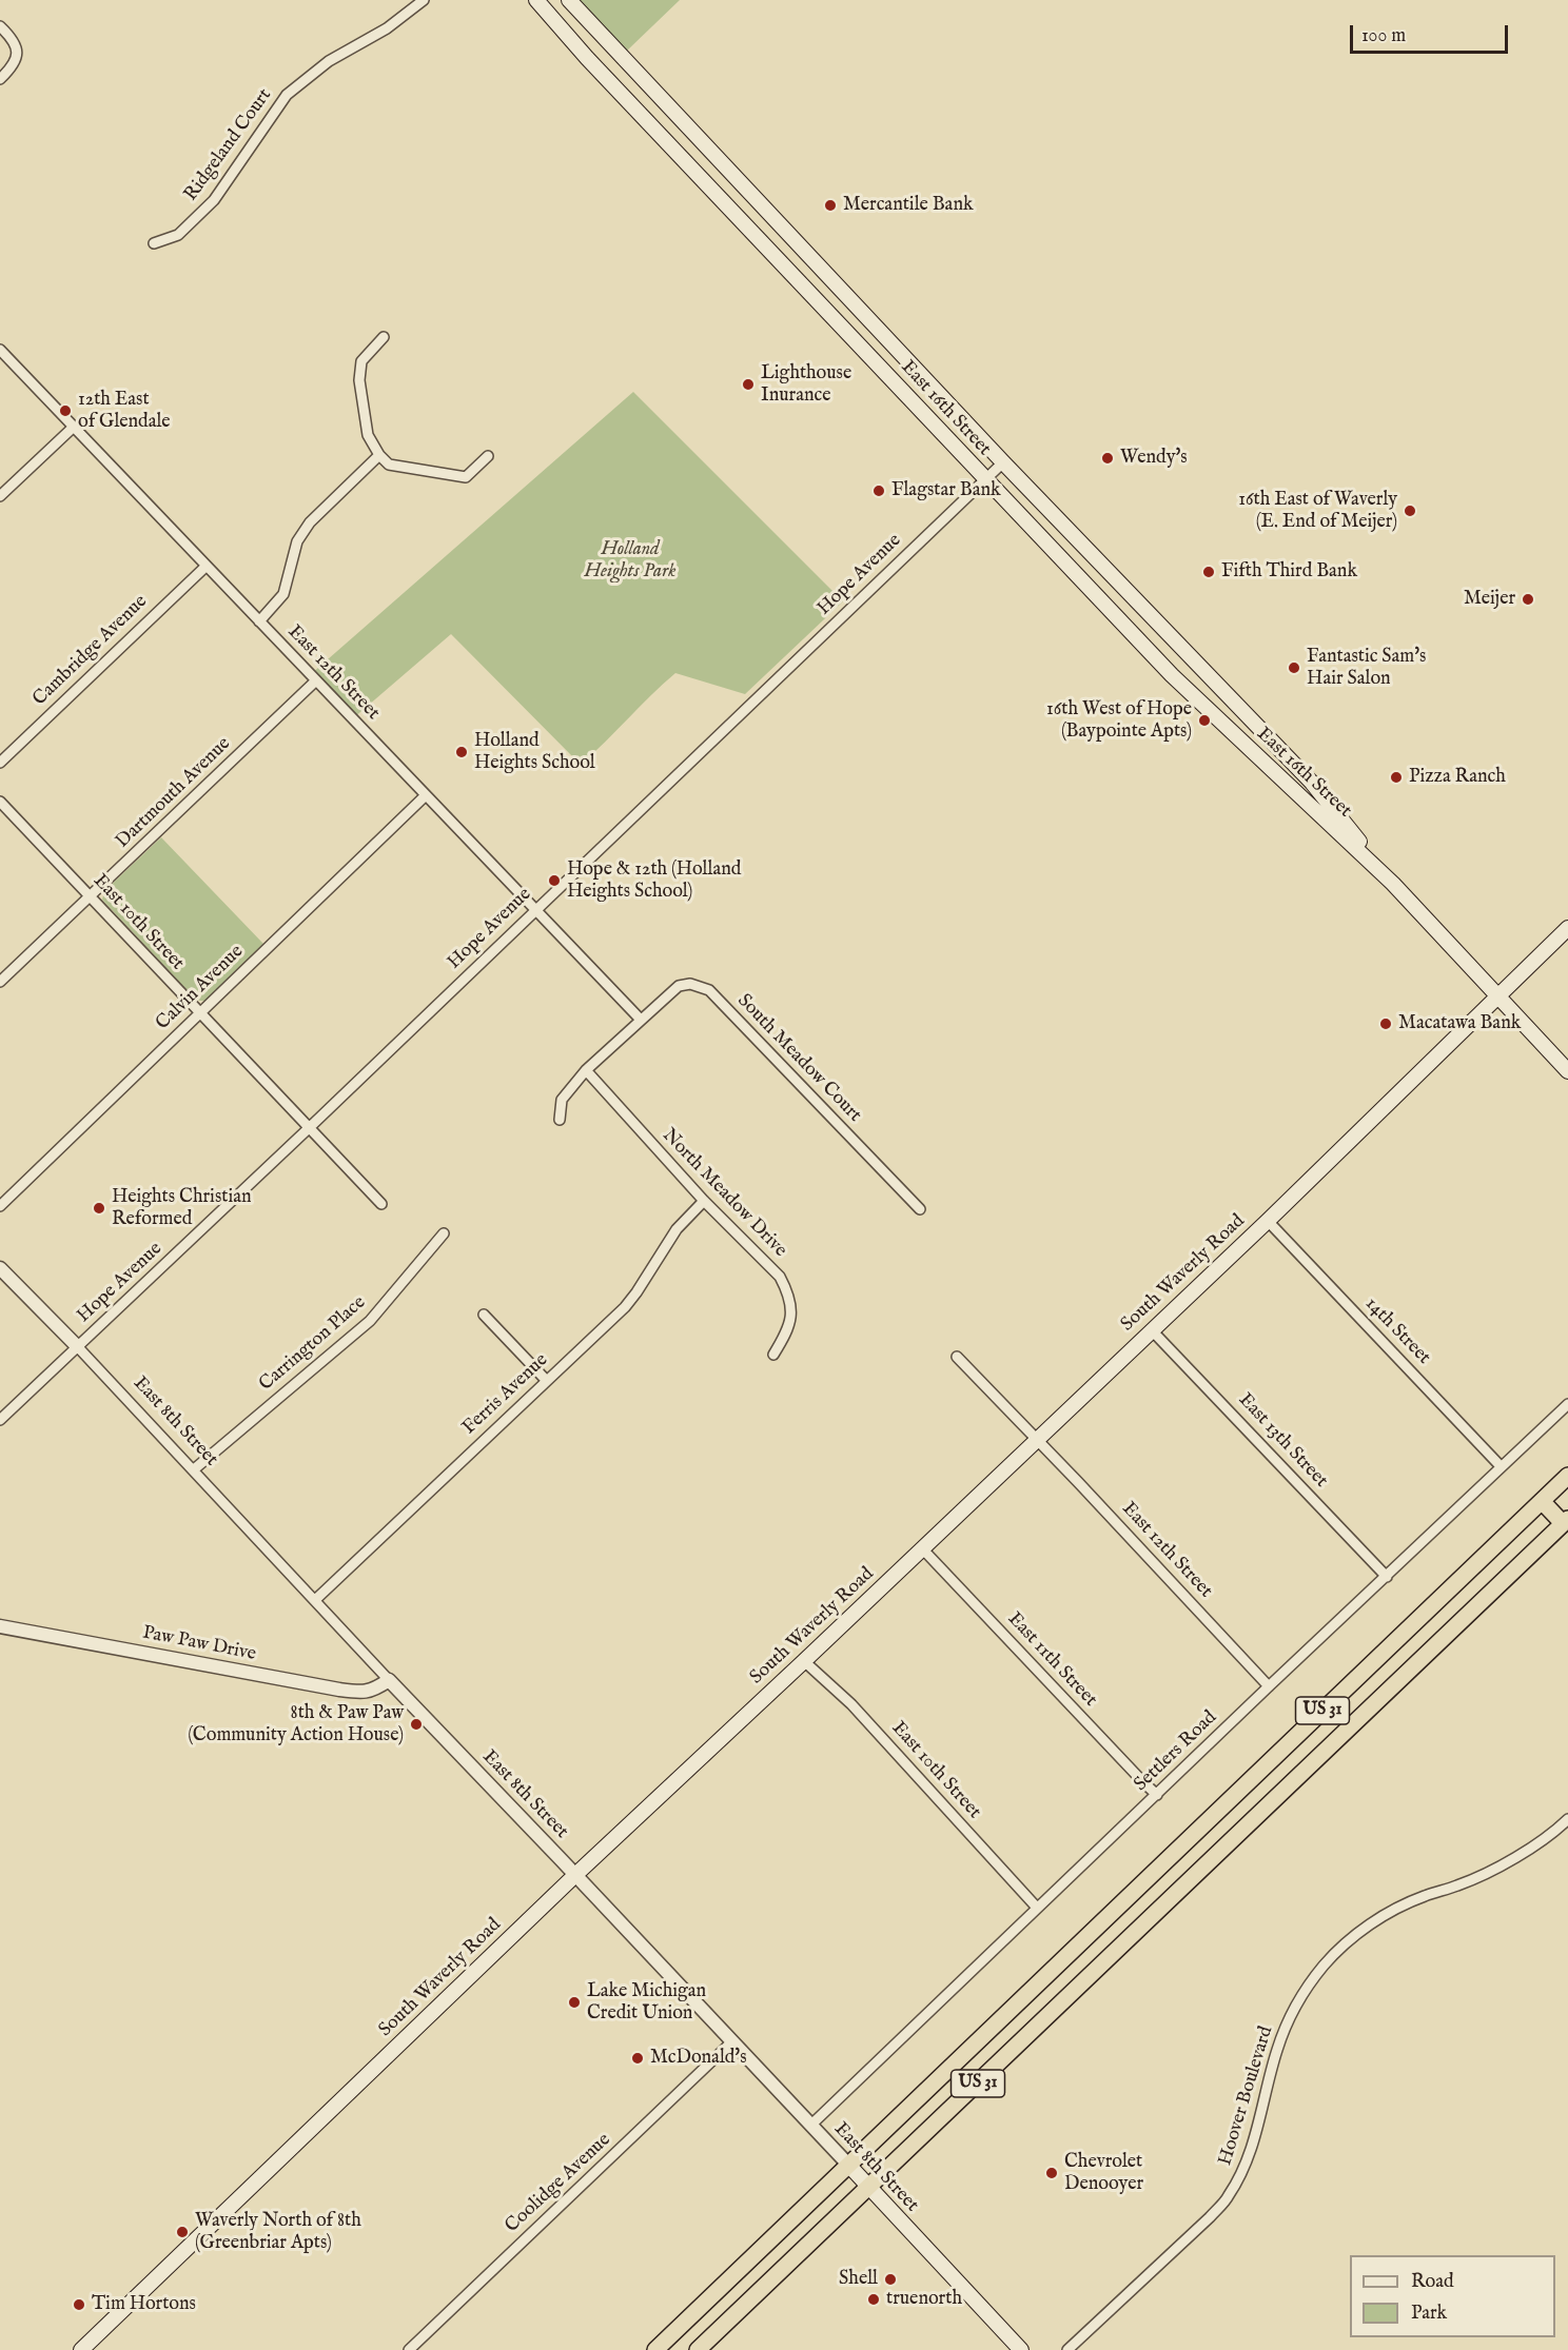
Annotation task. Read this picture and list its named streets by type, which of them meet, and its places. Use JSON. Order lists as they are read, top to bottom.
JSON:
{
  "streets": {
    "highway": ["US 31"],
    "main road": ["East 16th Street", "South Waverly Road", "East 8th Street"],
    "street": [
      "Ridgeland Court",
      "Hope Avenue",
      "Cambridge Avenue",
      "East 12th Street",
      "Dartmouth Avenue",
      "East 10th Street",
      "Calvin Avenue",
      "South Meadow Court",
      "North Meadow Drive",
      "14th Street",
      "Carrington Place",
      "Ferris Avenue",
      "East 13th Street",
      "Paw Paw Drive",
      "East 11th Street",
      "Settlers Road",
      "Hoover Boulevard",
      "Coolidge Avenue"
    ]
  },
  "crossings": [
    ["East 16th Street", "Hope Avenue"],
    ["East 16th Street", "South Waverly Road"],
    ["Hope Avenue", "East 12th Street"],
    ["Hope Avenue", "East 10th Street"],
    ["Hope Avenue", "East 8th Street"],
    ["Cambridge Avenue", "East 12th Street"],
    ["East 12th Street", "Dartmouth Avenue"],
    ["East 12th Street", "Calvin Avenue"],
    ["East 12th Street", "South Meadow Court"],
    ["East 12th Street", "South Waverly Road"],
    ["East 12th Street", "Settlers Road"],
    ["Dartmouth Avenue", "East 10th Street"],
    ["East 10th Street", "Calvin Avenue"],
    ["East 10th Street", "South Waverly Road"],
    ["East 10th Street", "Settlers Road"],
    ["South Meadow Court", "North Meadow Drive"],
    ["North Meadow Drive", "Ferris Avenue"],
    ["South Waverly Road", "14th Street"],
    ["South Waverly Road", "East 8th Street"],
    ["South Waverly Road", "East 13th Street"],
    ["South Waverly Road", "East 11th Street"],
    ["14th Street", "Settlers Road"],
    ["Carrington Place", "East 8th Street"],
    ["Ferris Avenue", "East 8th Street"],
    ["East 8th Street", "Paw Paw Drive"],
    ["East 8th Street", "US 31"],
    ["East 8th Street", "Settlers Road"],
    ["East 8th Street", "Coolidge Avenue"],
    ["East 13th Street", "Settlers Road"],
    ["East 11th Street", "Settlers Road"]
  ],
  "parks": ["Holland Heights Park"],
  "places": [
    "Mercantile Bank",
    "Lighthouse Inurance",
    "12th East of Glendale",
    "Wendy's",
    "Flagstar Bank",
    "16th East of Waverly (E. End of Meijer)",
    "Fifth Third Bank",
    "Meijer",
    "Fantastic Sam's Hair Salon",
    "16th West of Hope (Baypointe Apts)",
    "Holland Heights School",
    "Pizza Ranch",
    "Hope & 12th (Holland Heights School)",
    "Macatawa Bank",
    "Heights Christian Reformed",
    "8th & Paw Paw (Community Action House)",
    "Lake Michigan Credit Union",
    "McDonald's",
    "Chevrolet Denooyer",
    "Waverly North of 8th (Greenbriar Apts)",
    "Shell",
    "truenorth",
    "Tim Hortons"
  ],
  "legend": ["Road", "Park"],
  "scale_bar": "100 m"
}
